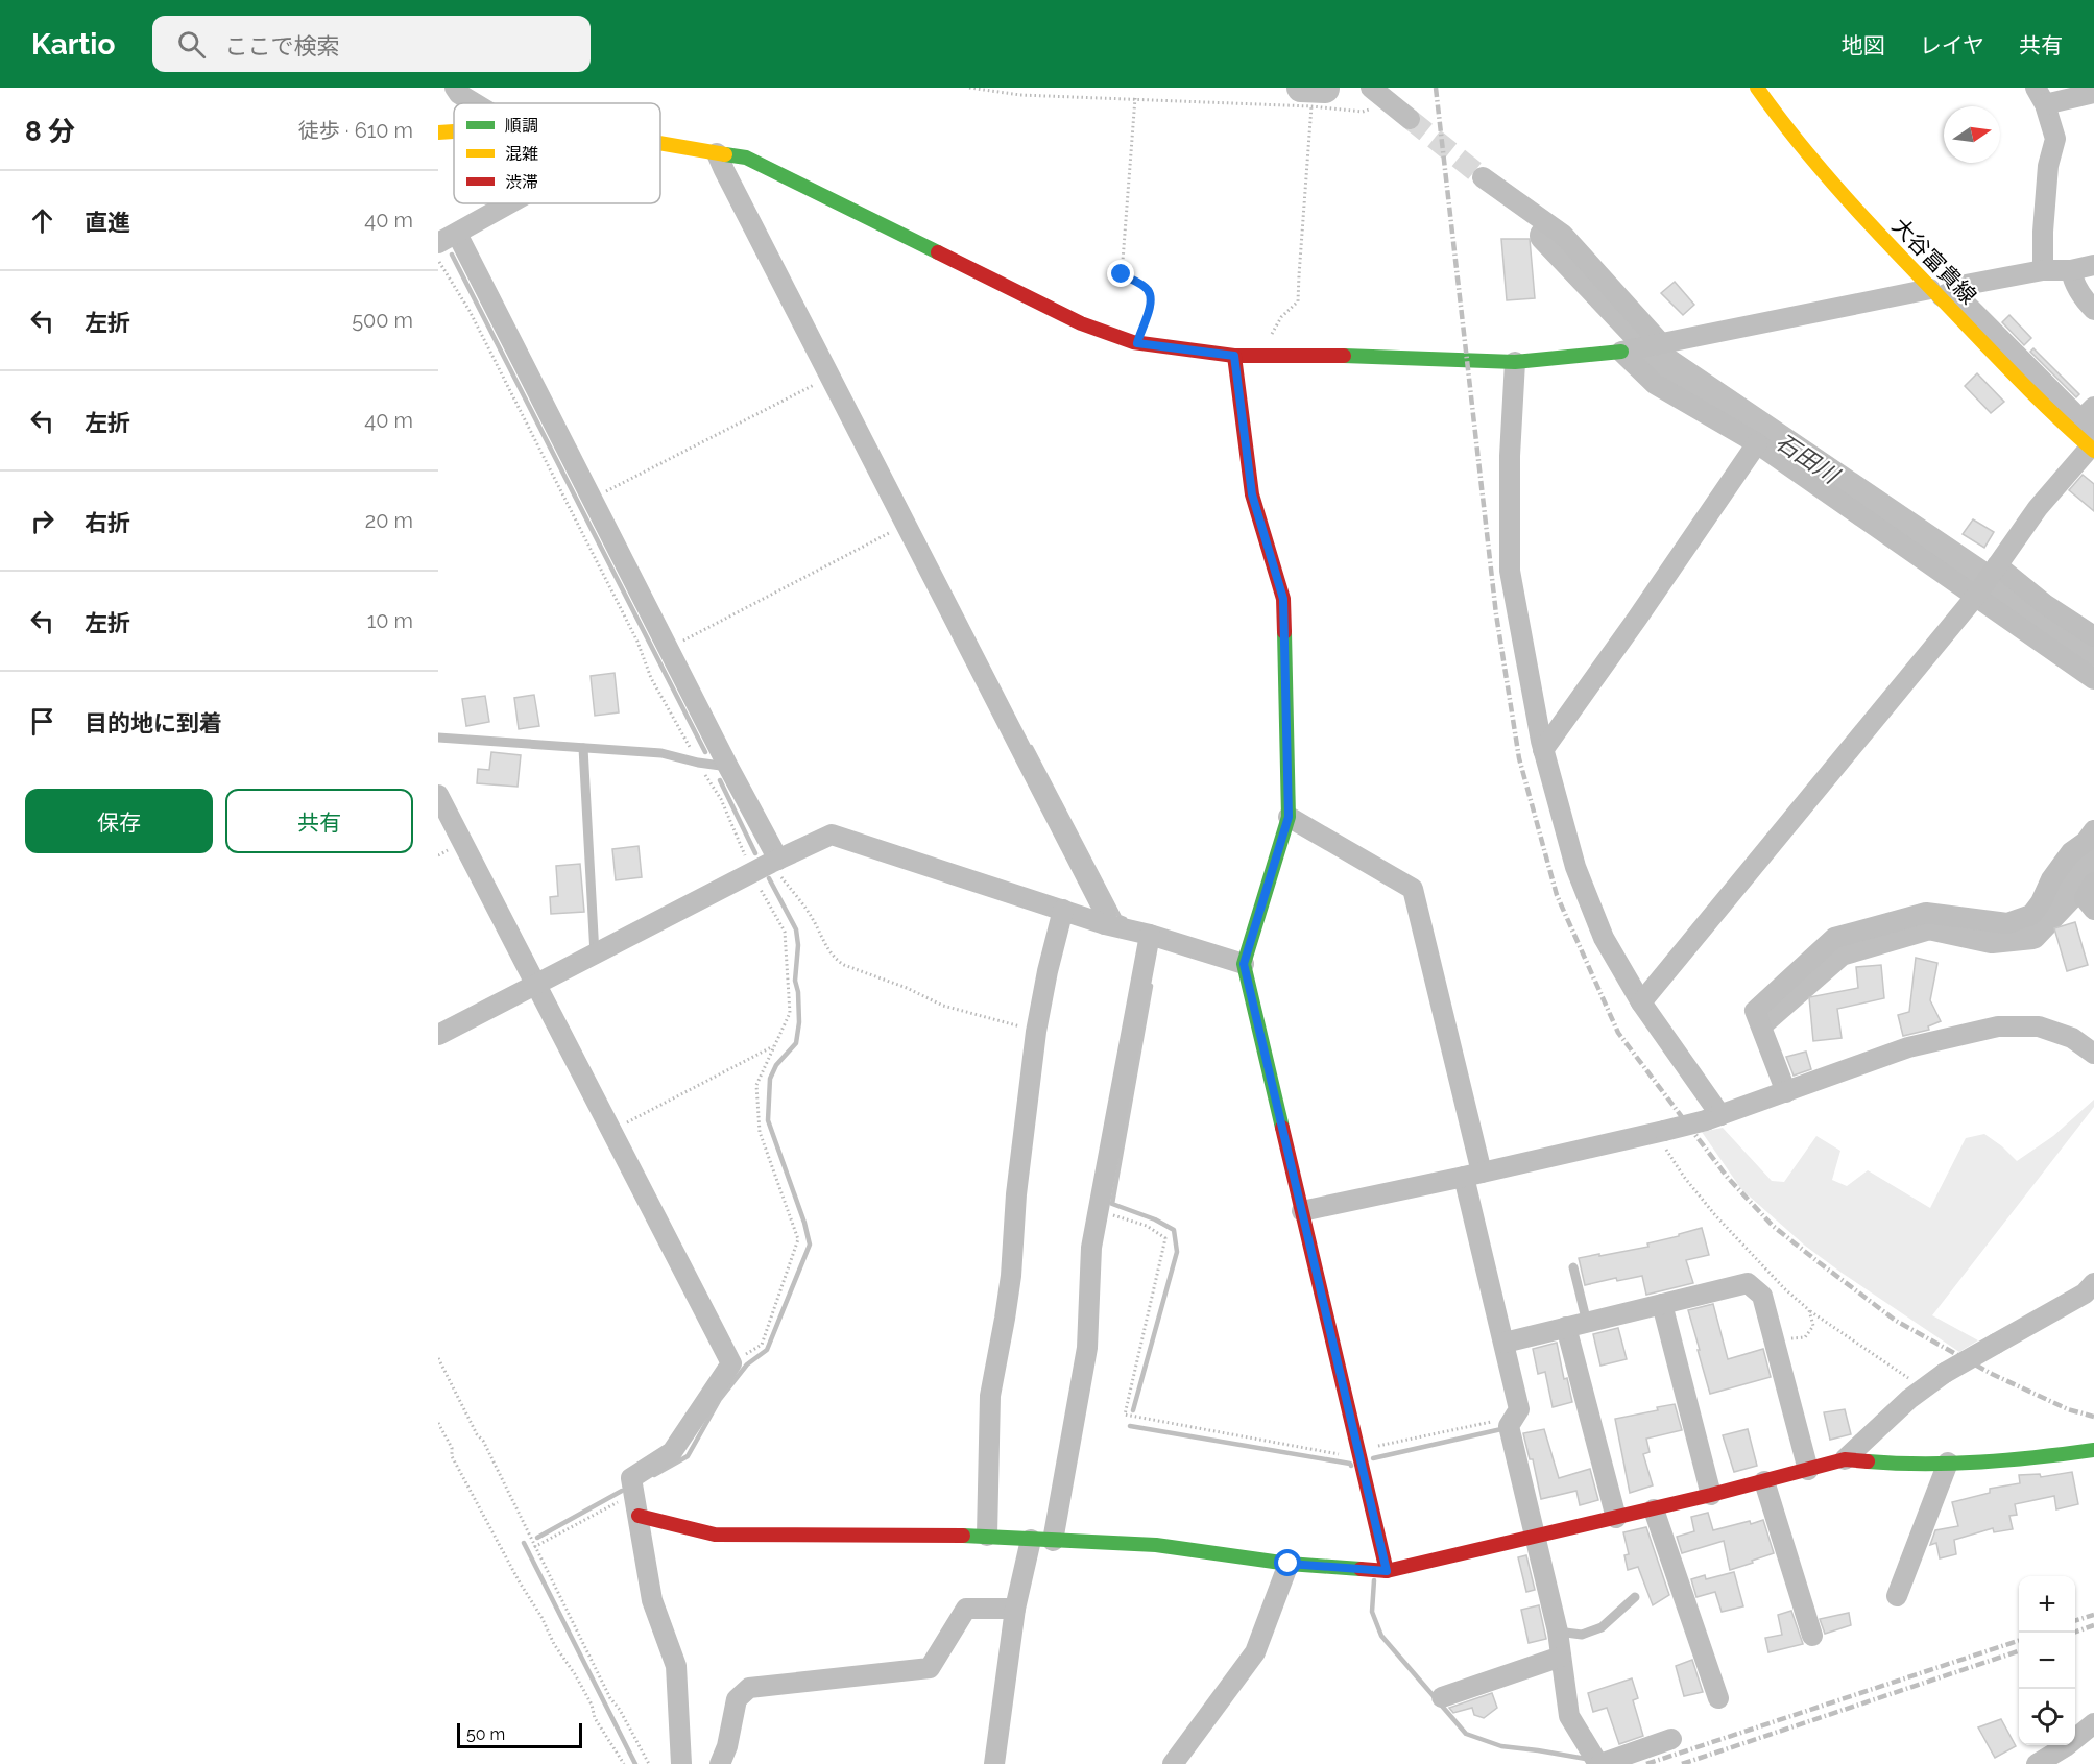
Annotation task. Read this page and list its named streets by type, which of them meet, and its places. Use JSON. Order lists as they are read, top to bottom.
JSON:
{
  "streets": {
    "street": ["大谷富貴線"]
  },
  "water": ["石田川"],
  "legend": ["順調", "混雑", "渋滞"],
  "scale_bar": "50 m",
  "north": "right",
  "page": {
    "header": "Kartio",
    "search": "ここで検索",
    "nav": ["地図", "レイヤ", "共有"],
    "heading": ["8 分", "徒歩 · 610 m"],
    "list": [
      ["直進", "40 m"],
      ["左折", "500 m"],
      ["左折", "40 m"],
      ["右折", "20 m"],
      ["左折", "10 m"],
      "目的地に到着"
    ],
    "buttons": ["保存", "共有"],
    "map_buttons": ["+", "−"],
    "scale": "50 m"
  }
}
